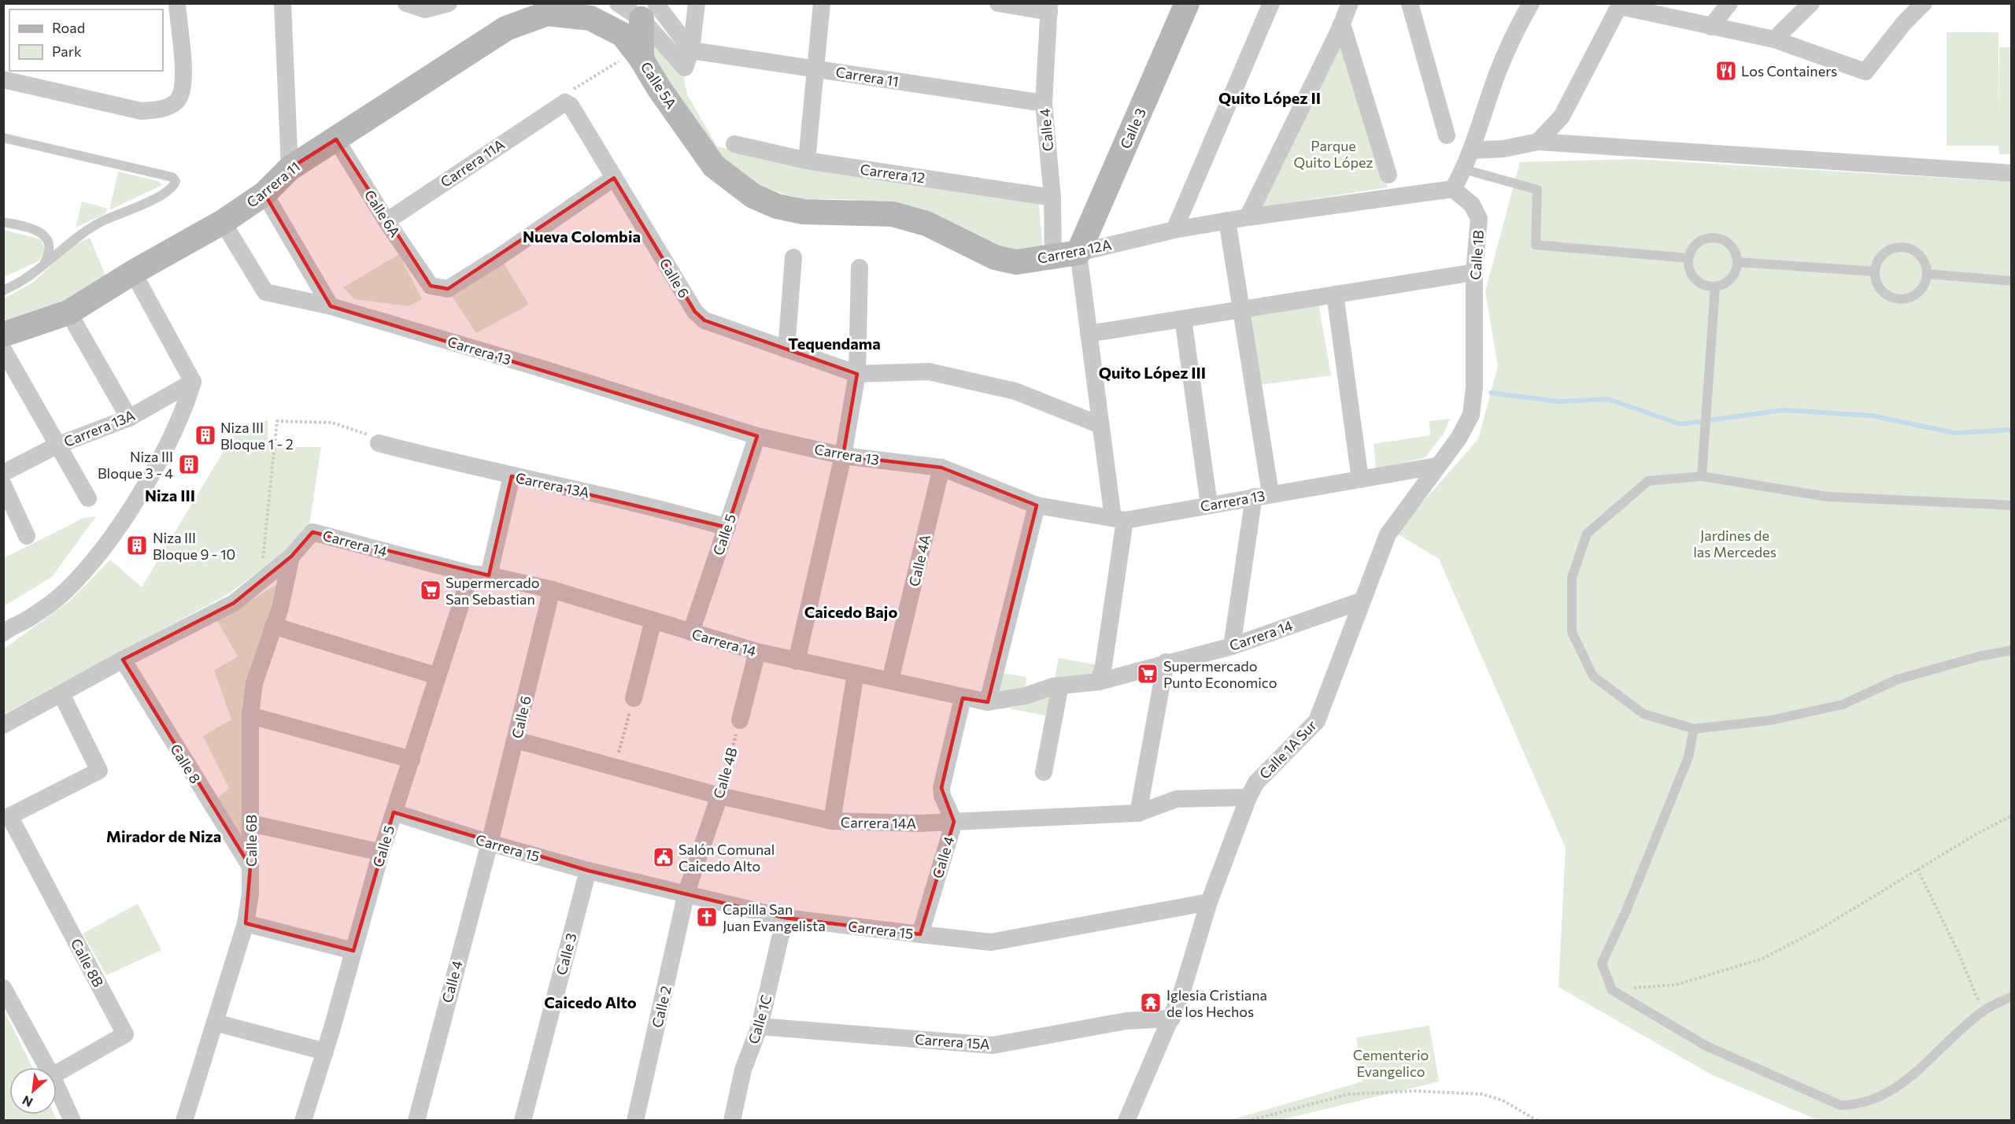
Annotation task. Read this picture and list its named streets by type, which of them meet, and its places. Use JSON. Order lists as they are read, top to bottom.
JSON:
{
  "streets": {
    "street": [
      "Carrera 11",
      "Calle 5A",
      "Calle 3",
      "Calle 4",
      "Carrera 11A",
      "Carrera 12",
      "Calle 6A",
      "Carrera 12A",
      "Calle 1B",
      "Calle 6",
      "Carrera 13",
      "Carrera 13A",
      "Calle 5",
      "Carrera 14",
      "Calle 4A",
      "Calle 1A Sur",
      "Calle 8",
      "Calle 4B",
      "Carrera 14A",
      "Calle 6B",
      "Carrera 15",
      "Calle 8B",
      "Calle 2",
      "Calle 1C",
      "Carrera 15A"
    ]
  },
  "crossings": [
    ["Carrera 11", "Calle 5A"],
    ["Carrera 11", "Calle 4"],
    ["Carrera 11", "Calle 6A"],
    ["Carrera 11", "Carrera 13"],
    ["Calle 5A", "Carrera 12A"],
    ["Calle 3", "Carrera 12A"],
    ["Calle 3", "Carrera 15"],
    ["Calle 4", "Carrera 12"],
    ["Calle 4", "Carrera 12A"],
    ["Calle 4", "Calle 6"],
    ["Calle 4", "Carrera 14"],
    ["Calle 4", "Carrera 14A"],
    ["Calle 4", "Carrera 15"],
    ["Carrera 11A", "Calle 6A"],
    ["Carrera 11A", "Calle 6"],
    ["Calle 6A", "Calle 6"],
    ["Carrera 12A", "Calle 1B"],
    ["Calle 1B", "Carrera 13"],
    ["Calle 1B", "Calle 1A Sur"],
    ["Calle 6", "Carrera 14"],
    ["Calle 6", "Carrera 14A"],
    ["Calle 6", "Carrera 15"],
    ["Carrera 13", "Calle 5"],
    ["Carrera 13", "Calle 4A"],
    ["Carrera 13", "Calle 1A Sur"],
    ["Carrera 13A", "Calle 5"],
    ["Calle 5", "Carrera 14"],
    ["Calle 5", "Carrera 15"],
    ["Carrera 14", "Calle 4A"],
    ["Carrera 14", "Calle 1A Sur"],
    ["Carrera 14", "Calle 8"],
    ["Carrera 14", "Calle 6B"],
    ["Calle 1A Sur", "Carrera 14A"],
    ["Calle 1A Sur", "Carrera 15"],
    ["Calle 1A Sur", "Carrera 15A"],
    ["Calle 8", "Calle 6B"],
    ["Calle 4B", "Carrera 14A"],
    ["Calle 4B", "Carrera 15"],
    ["Calle 4B", "Calle 2"],
    ["Carrera 15", "Calle 2"],
    ["Carrera 15", "Calle 1C"],
    ["Calle 1C", "Carrera 15A"]
  ],
  "districts": [
    "Quito López II",
    "Nueva Colombia",
    "Tequendama",
    "Quito López III",
    "Niza III",
    "Caicedo Bajo",
    "Mirador de Niza",
    "Caicedo Alto"
  ],
  "parks": ["Parque Quito López", "Jardines de las Mercedes", "Cementerio Evangelico"],
  "places": {
    "restaurant": ["Los Containers"],
    "building": ["Niza III Bloque 1 - 2", "Niza III Bloque 3 - 4", "Niza III Bloque 9 - 10"],
    "supermarket": ["Supermercado San Sebastian", "Supermercado Punto Economico"],
    "public building": ["Salón Comunal Caicedo Alto"],
    "church": ["Capilla San Juan Evangelista"],
    "temple": ["Iglesia Cristiana de los Hechos"]
  },
  "legend": ["Road", "Park"],
  "north": "bottom left"
}
